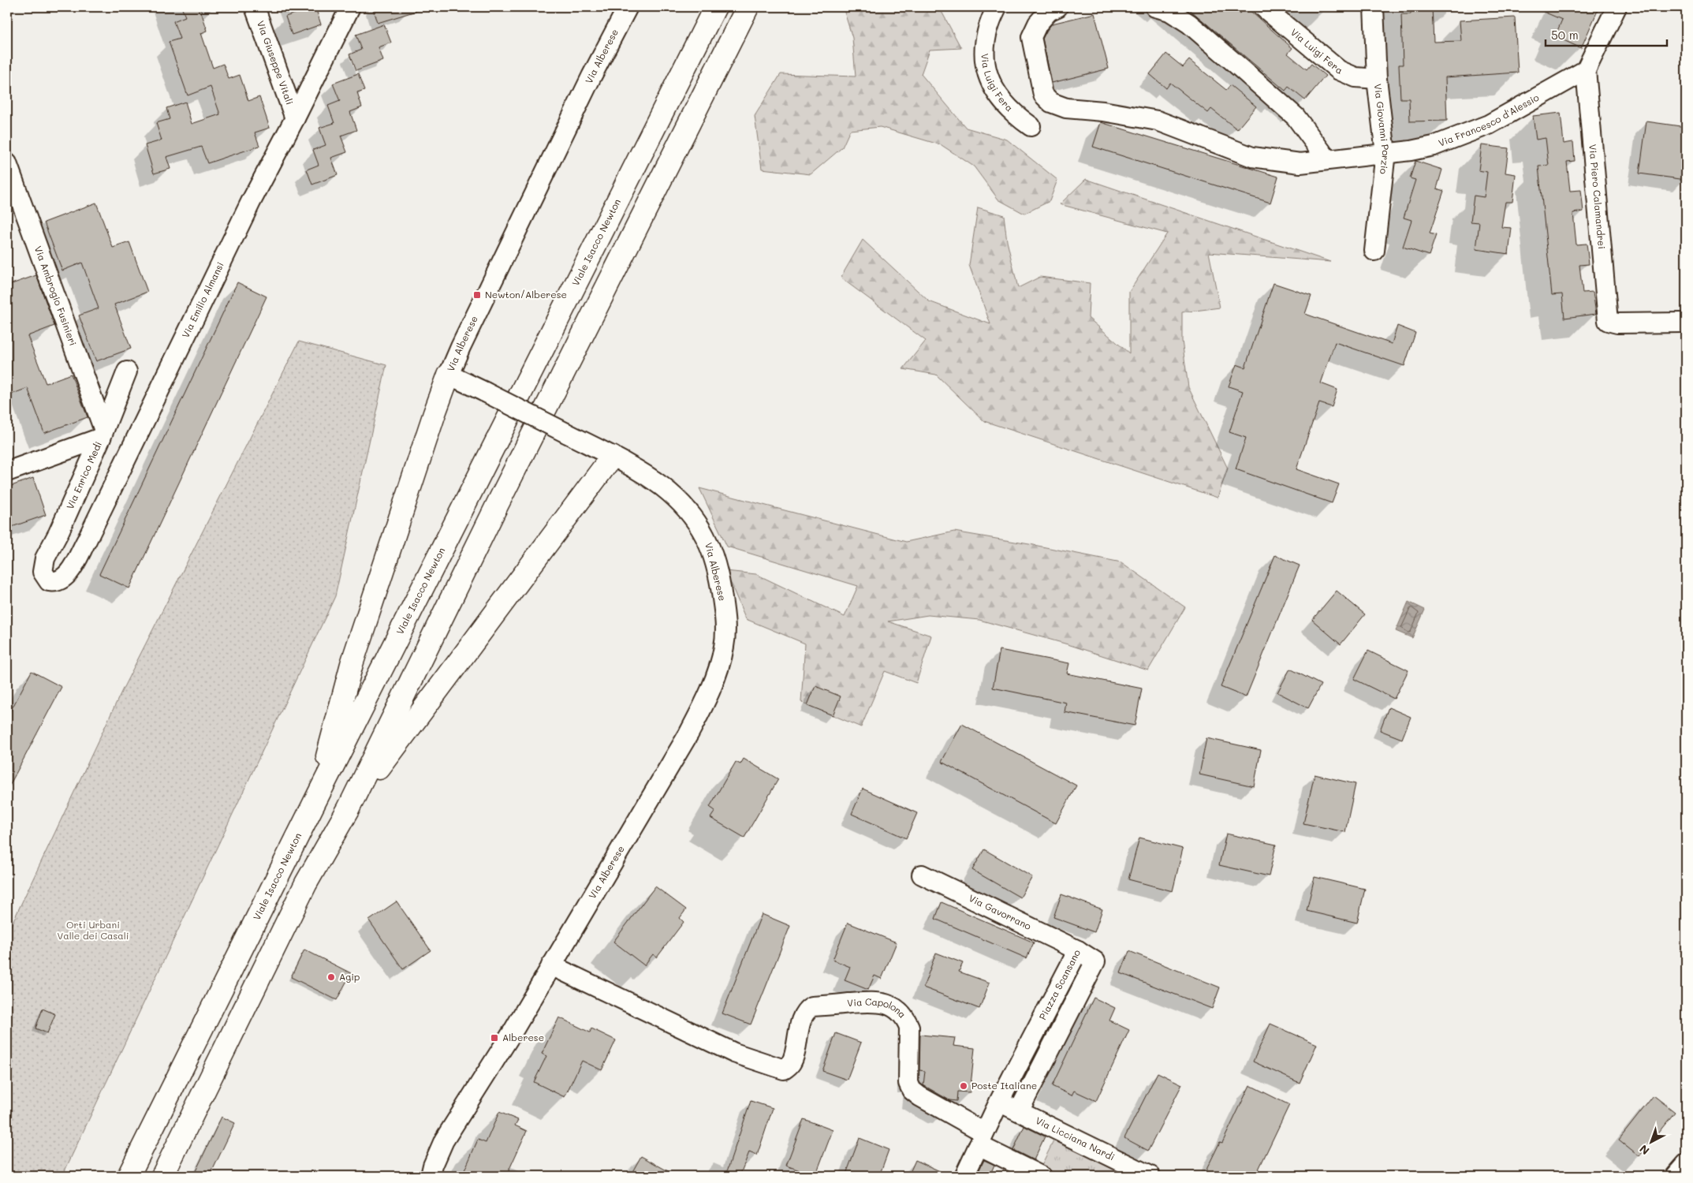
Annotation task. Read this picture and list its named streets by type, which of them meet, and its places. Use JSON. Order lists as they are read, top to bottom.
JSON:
{
  "streets": {
    "highway": ["Viale Isacco Newton"],
    "street": [
      "Via Luigi Fera",
      "Via Alberese",
      "Via Giuseppe Vitali",
      "Via Francesco d'Alessio",
      "Via Giovanni Porzio",
      "Via Piero Calamandrei",
      "Via Ambrogio Fusinieri",
      "Via Emilio Almansi",
      "Via Enrico Medi",
      "Via Gavorrano",
      "Piazza Scansano",
      "Via Capolona",
      "Via Licciana Nardi"
    ]
  },
  "crossings": [
    ["Via Luigi Fera", "Via Giovanni Porzio"],
    ["Via Alberese", "Via Capolona"],
    ["Via Giuseppe Vitali", "Via Emilio Almansi"],
    ["Via Francesco d'Alessio", "Via Giovanni Porzio"],
    ["Via Francesco d'Alessio", "Via Piero Calamandrei"],
    ["Via Ambrogio Fusinieri", "Via Enrico Medi"],
    ["Via Emilio Almansi", "Via Enrico Medi"],
    ["Via Gavorrano", "Piazza Scansano"],
    ["Piazza Scansano", "Via Capolona"],
    ["Piazza Scansano", "Via Licciana Nardi"]
  ],
  "parks": ["Orti Urbani Valle dei Casali"],
  "places": {
    "transit": ["Newton/Alberese", "Alberese"],
    "other": ["Agip", "Poste Italiane"]
  },
  "scale_bar": "50 m",
  "north": "bottom left"
}
